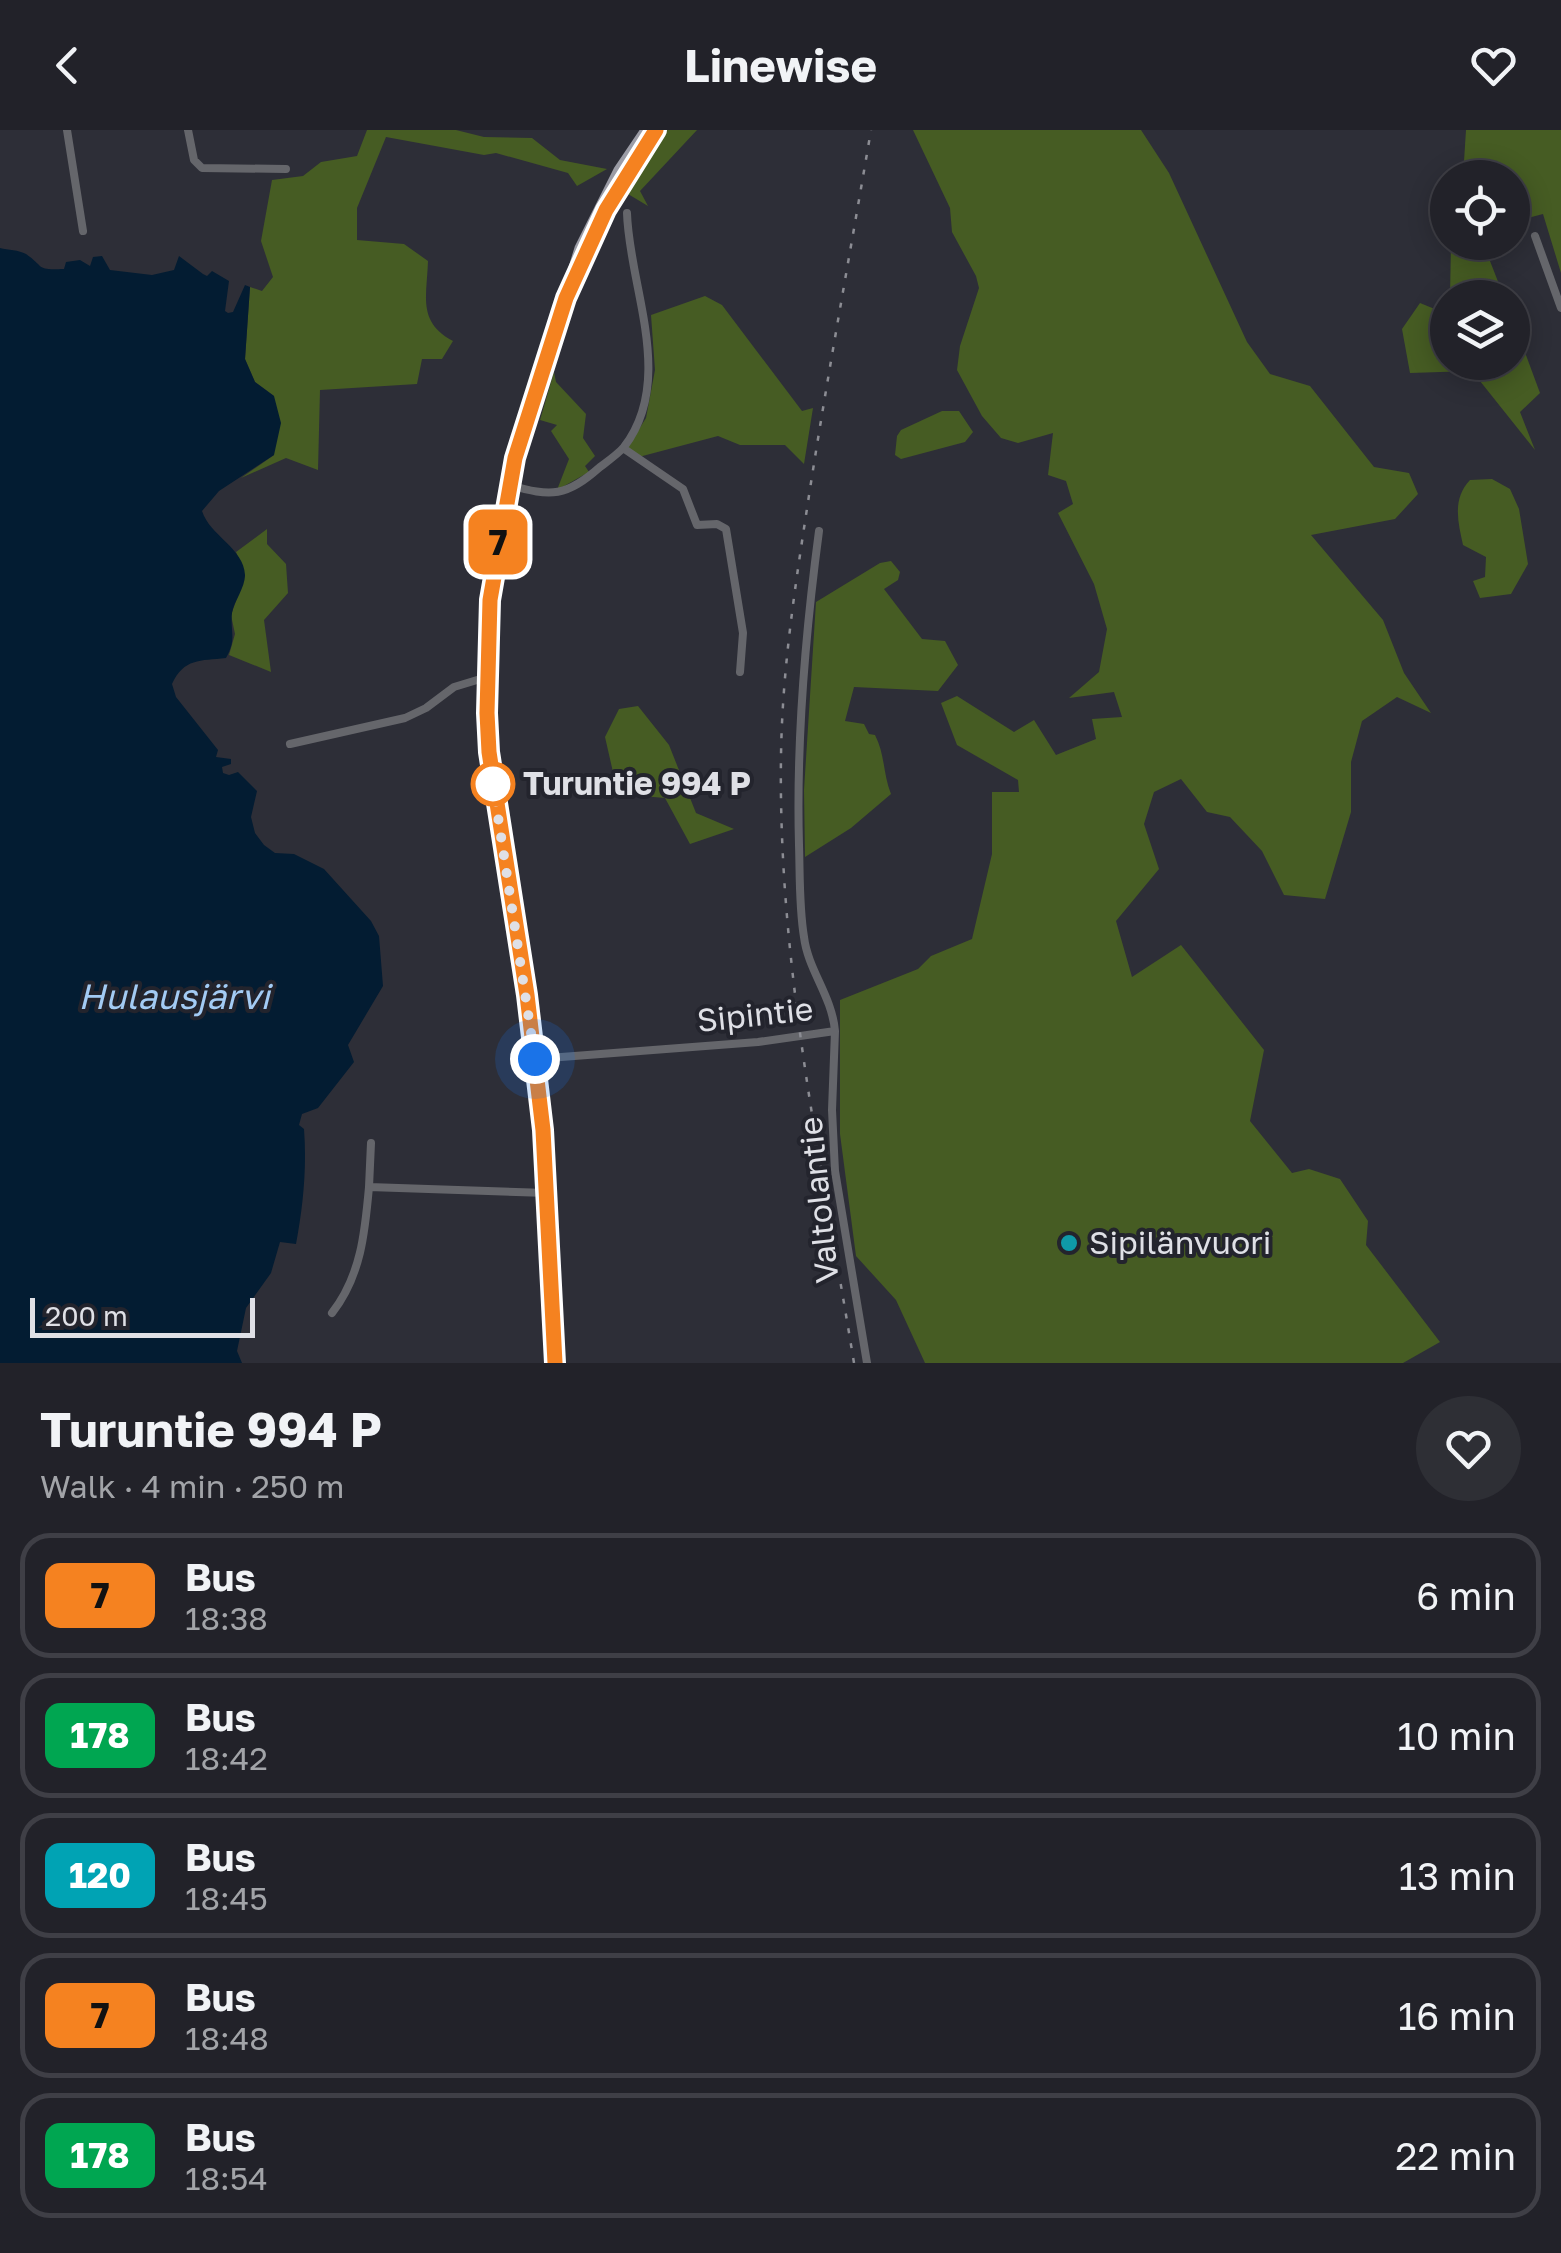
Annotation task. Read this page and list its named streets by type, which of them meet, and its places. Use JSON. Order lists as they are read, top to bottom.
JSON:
{
  "streets": {
    "street": ["Sipintie", "Valtolantie"]
  },
  "crossings": [
    ["Sipintie", "Valtolantie"]
  ],
  "water": ["Hulausjärvi"],
  "places": ["Turuntie 994 P", "Sipilänvuori"],
  "lines": ["bus line 7"],
  "scale_bar": "200 m",
  "page": {
    "header": "Linewise",
    "on_map": "7",
    "scale": "200 m",
    "heading": ["Turuntie 994 P", "Walk · 4 min · 250 m"],
    "list": [
      {
        "mark": "7",
        "name": "Bus",
        "note": "18:38",
        "value": "6 min"
      },
      {
        "mark": "178",
        "name": "Bus",
        "note": "18:42",
        "value": "10 min"
      },
      {
        "mark": "120",
        "name": "Bus",
        "note": "18:45",
        "value": "13 min"
      },
      {
        "mark": "7",
        "name": "Bus",
        "note": "18:48",
        "value": "16 min"
      },
      {
        "mark": "178",
        "name": "Bus",
        "note": "18:54",
        "value": "22 min"
      }
    ]
  }
}
